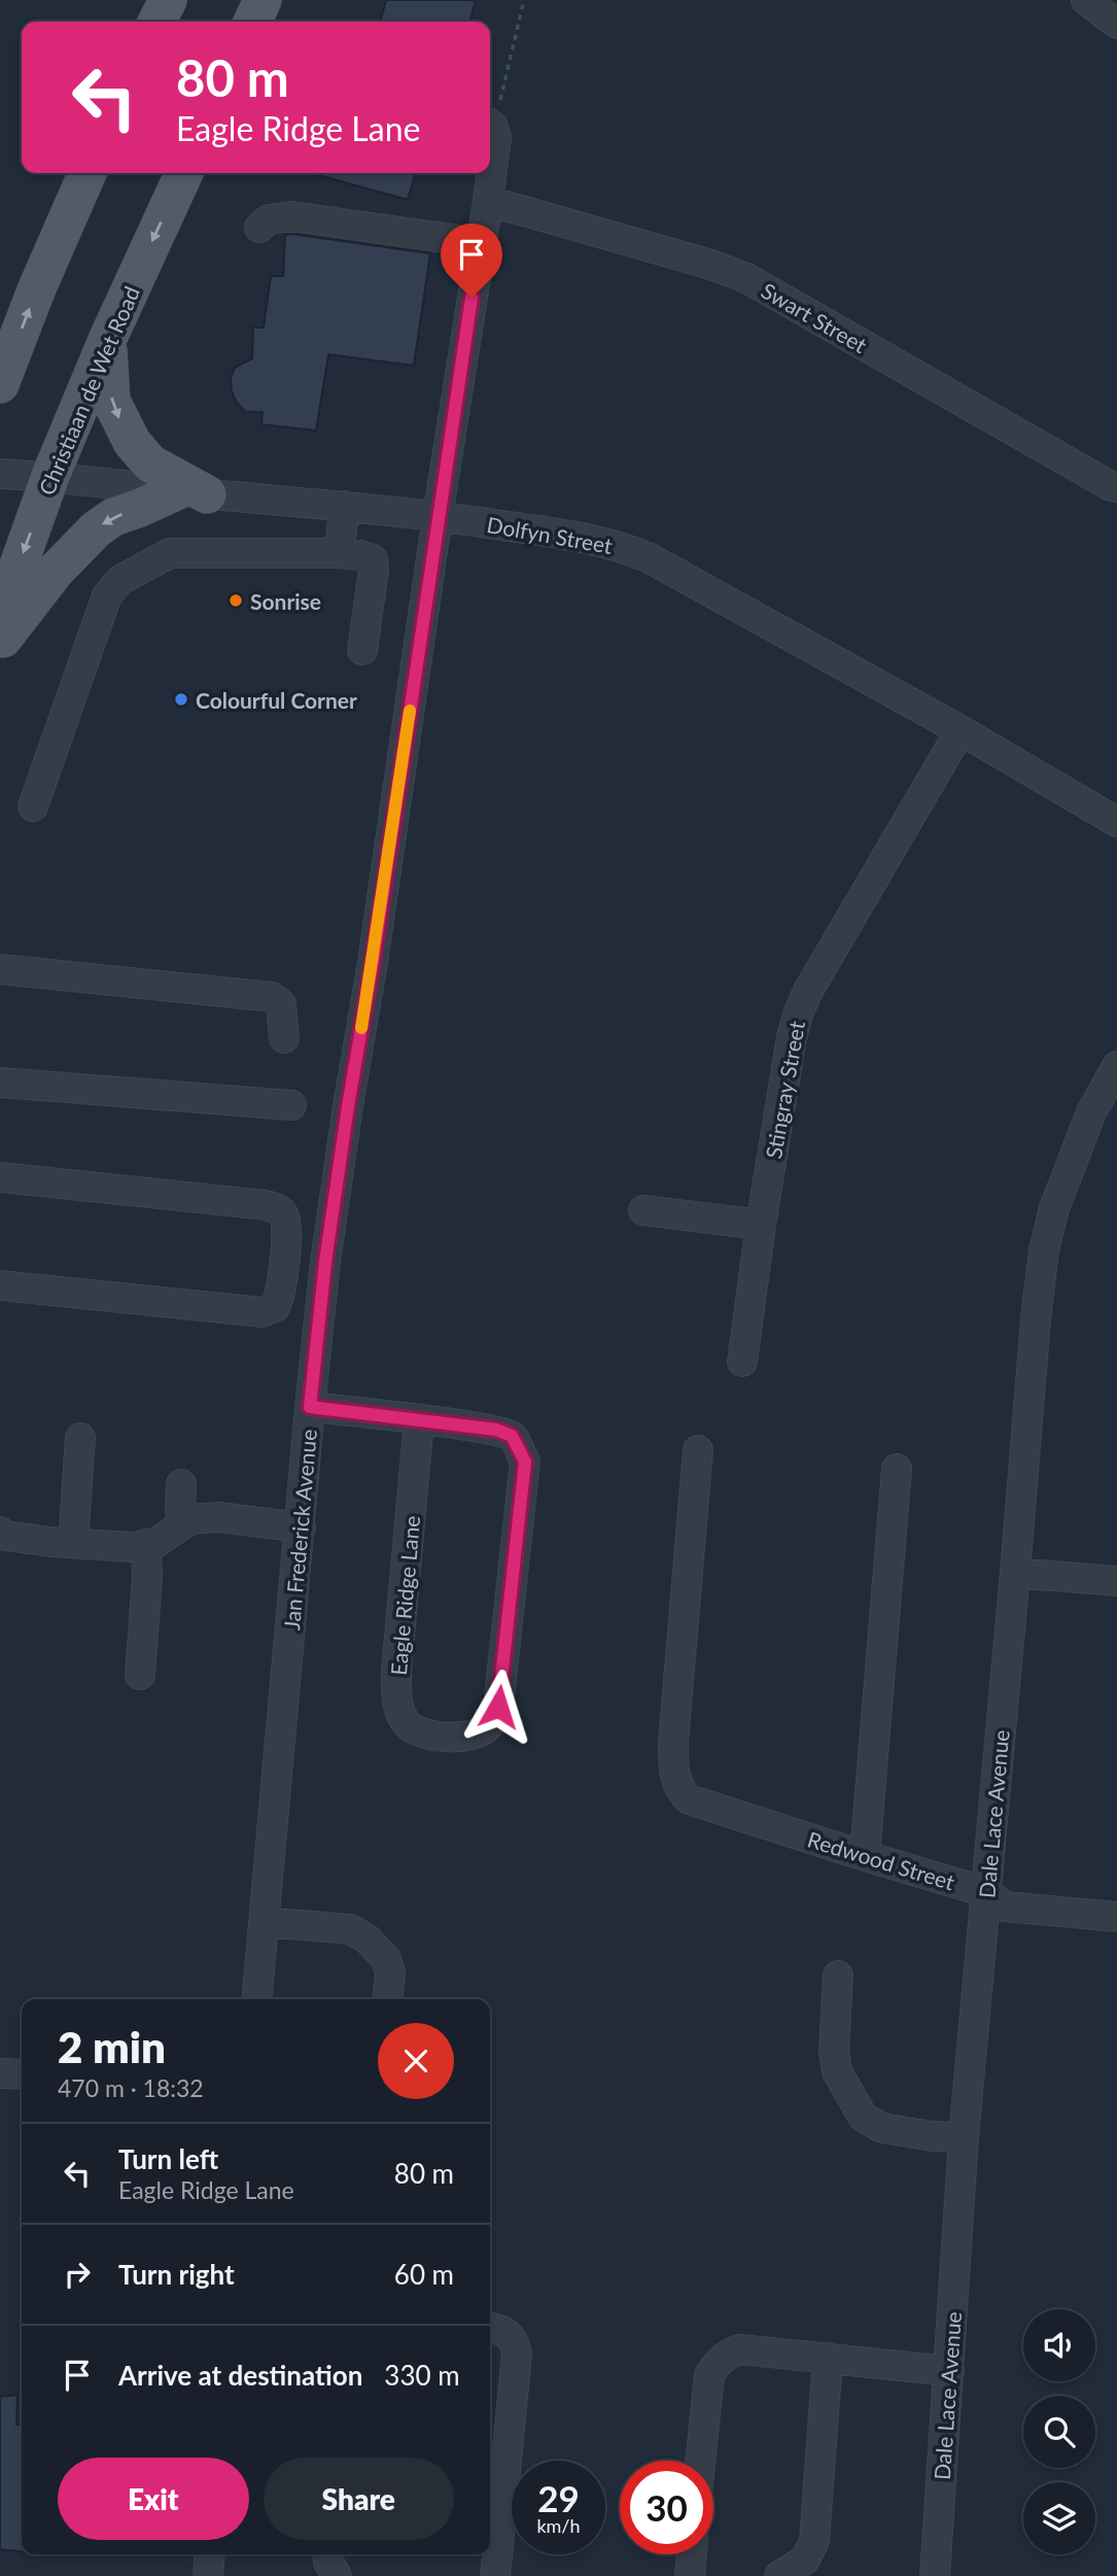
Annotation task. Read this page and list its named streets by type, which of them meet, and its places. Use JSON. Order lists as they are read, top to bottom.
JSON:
{
  "streets": {
    "main road": ["Christiaan de Wet Road"],
    "street": [
      "Swart Street",
      "Dolfyn Street",
      "Stingray Street",
      "Jan Frederick Avenue",
      "Eagle Ridge Lane",
      "Dale Lace Avenue",
      "Redwood Street"
    ]
  },
  "crossings": [
    ["Swart Street", "Jan Frederick Avenue"],
    ["Christiaan de Wet Road", "Dolfyn Street"],
    ["Dolfyn Street", "Stingray Street"],
    ["Dolfyn Street", "Jan Frederick Avenue"],
    ["Jan Frederick Avenue", "Eagle Ridge Lane"],
    ["Dale Lace Avenue", "Redwood Street"]
  ],
  "places": ["Sonrise", "Colourful Corner"],
  "page": {
    "turn": ["80 m", "Eagle Ridge Lane"],
    "heading": ["2 min", "470 m · 18:32"],
    "list": [
      {
        "name": "Turn left",
        "note": "Eagle Ridge Lane",
        "value": "80 m"
      },
      {
        "name": "Turn right",
        "value": "60 m"
      },
      {
        "name": "Arrive at destination",
        "value": "330 m"
      }
    ],
    "buttons": ["Exit", "Share"],
    "speed": "29 km/h",
    "limit": "30"
  }
}
